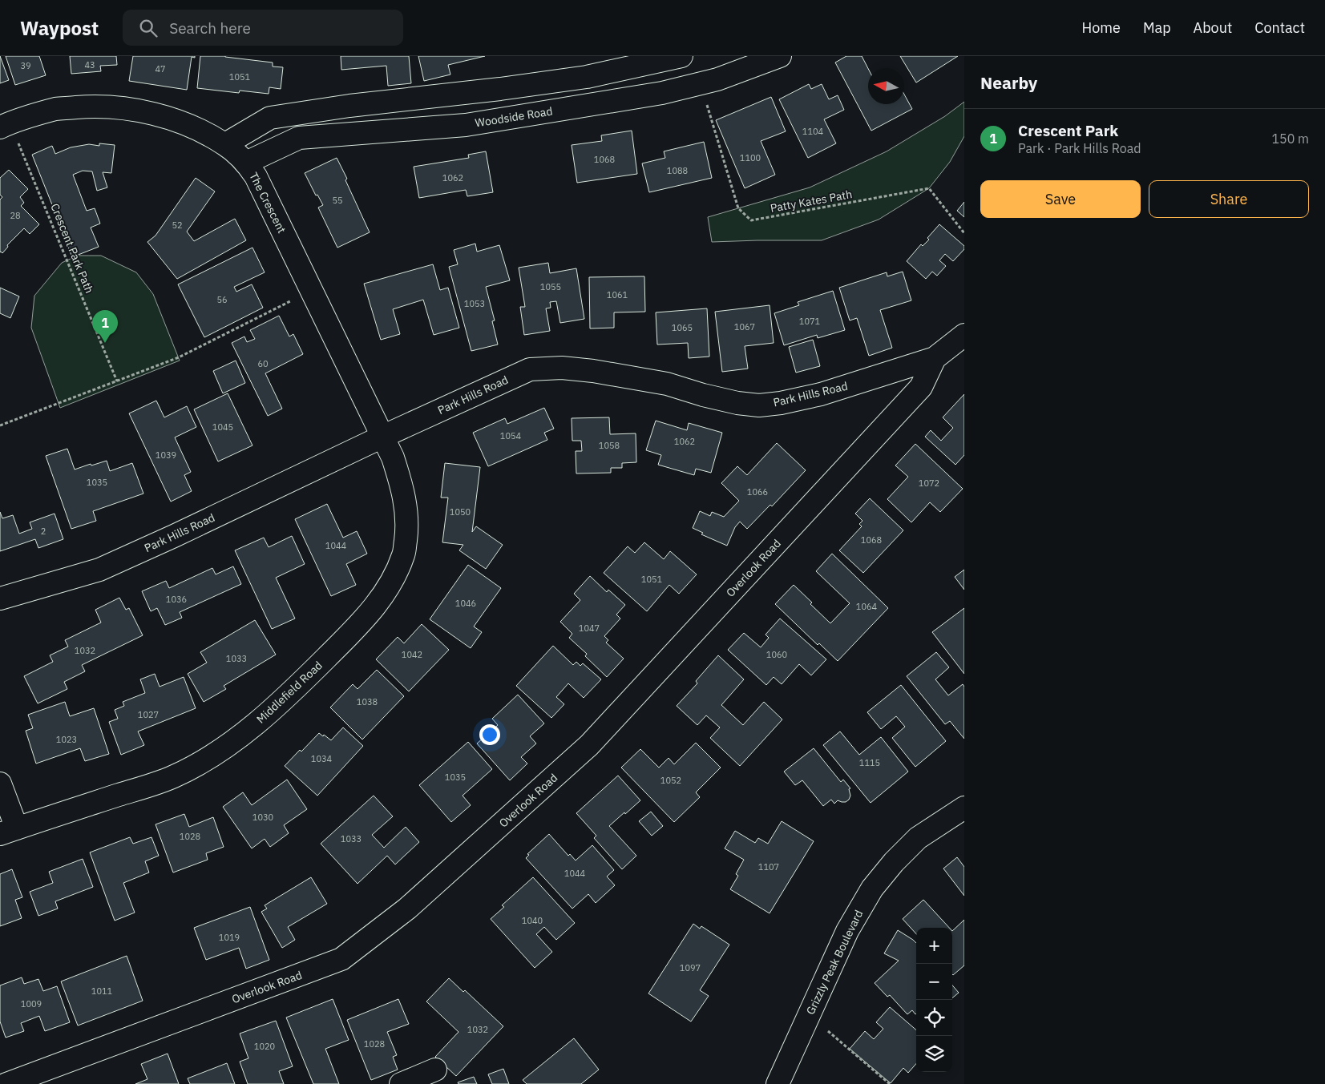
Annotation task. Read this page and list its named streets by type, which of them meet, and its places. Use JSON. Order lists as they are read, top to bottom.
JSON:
{
  "streets": {
    "street": [
      "Woodside Road",
      "The Crescent",
      "Park Hills Road",
      "Overlook Road",
      "Middlefield Road",
      "Grizzly Peak Boulevard"
    ],
    "path": ["Patty Kates Path", "Crescent Park Path"]
  },
  "crossings": [
    ["Woodside Road", "The Crescent"],
    ["The Crescent", "Crescent Park Path"],
    ["The Crescent", "Park Hills Road"],
    ["The Crescent", "Middlefield Road"],
    ["Park Hills Road", "Overlook Road"],
    ["Park Hills Road", "Middlefield Road"]
  ],
  "house_numbers": [
    "43",
    "39",
    "47",
    "1051",
    "1104",
    "1100",
    "1068",
    "1088",
    "1062",
    "55",
    "28",
    "52",
    "1055",
    "1061",
    "56",
    "1053",
    "1071",
    "1067",
    "1065",
    "60",
    "1045",
    "1054",
    "1062",
    "1058",
    "1039",
    "1035",
    "1072",
    "1066",
    "1050",
    "2",
    "1068",
    "1044",
    "1051",
    "1036",
    "1046",
    "1064",
    "1047",
    "1032",
    "1042",
    "1060",
    "1033",
    "1038",
    "1027",
    "1023",
    "1034",
    "1115",
    "1035",
    "1052",
    "1030",
    "1028",
    "1033",
    "1107",
    "1044",
    "1040",
    "1019",
    "1097",
    "1011",
    "1009",
    "1032",
    "1028",
    "1020"
  ],
  "north": "left",
  "page": {
    "header": "Waypost",
    "search": "Search here",
    "nav": [
      "Home",
      "Map",
      "About",
      "Contact"
    ],
    "heading": "Nearby",
    "list": [
      {
        "mark": "1",
        "name": "Crescent Park",
        "note": "Park · Park Hills Road",
        "value": "150 m"
      }
    ],
    "buttons": ["Save", "Share"],
    "pins": "1",
    "map_buttons": ["+", "−"]
  }
}
